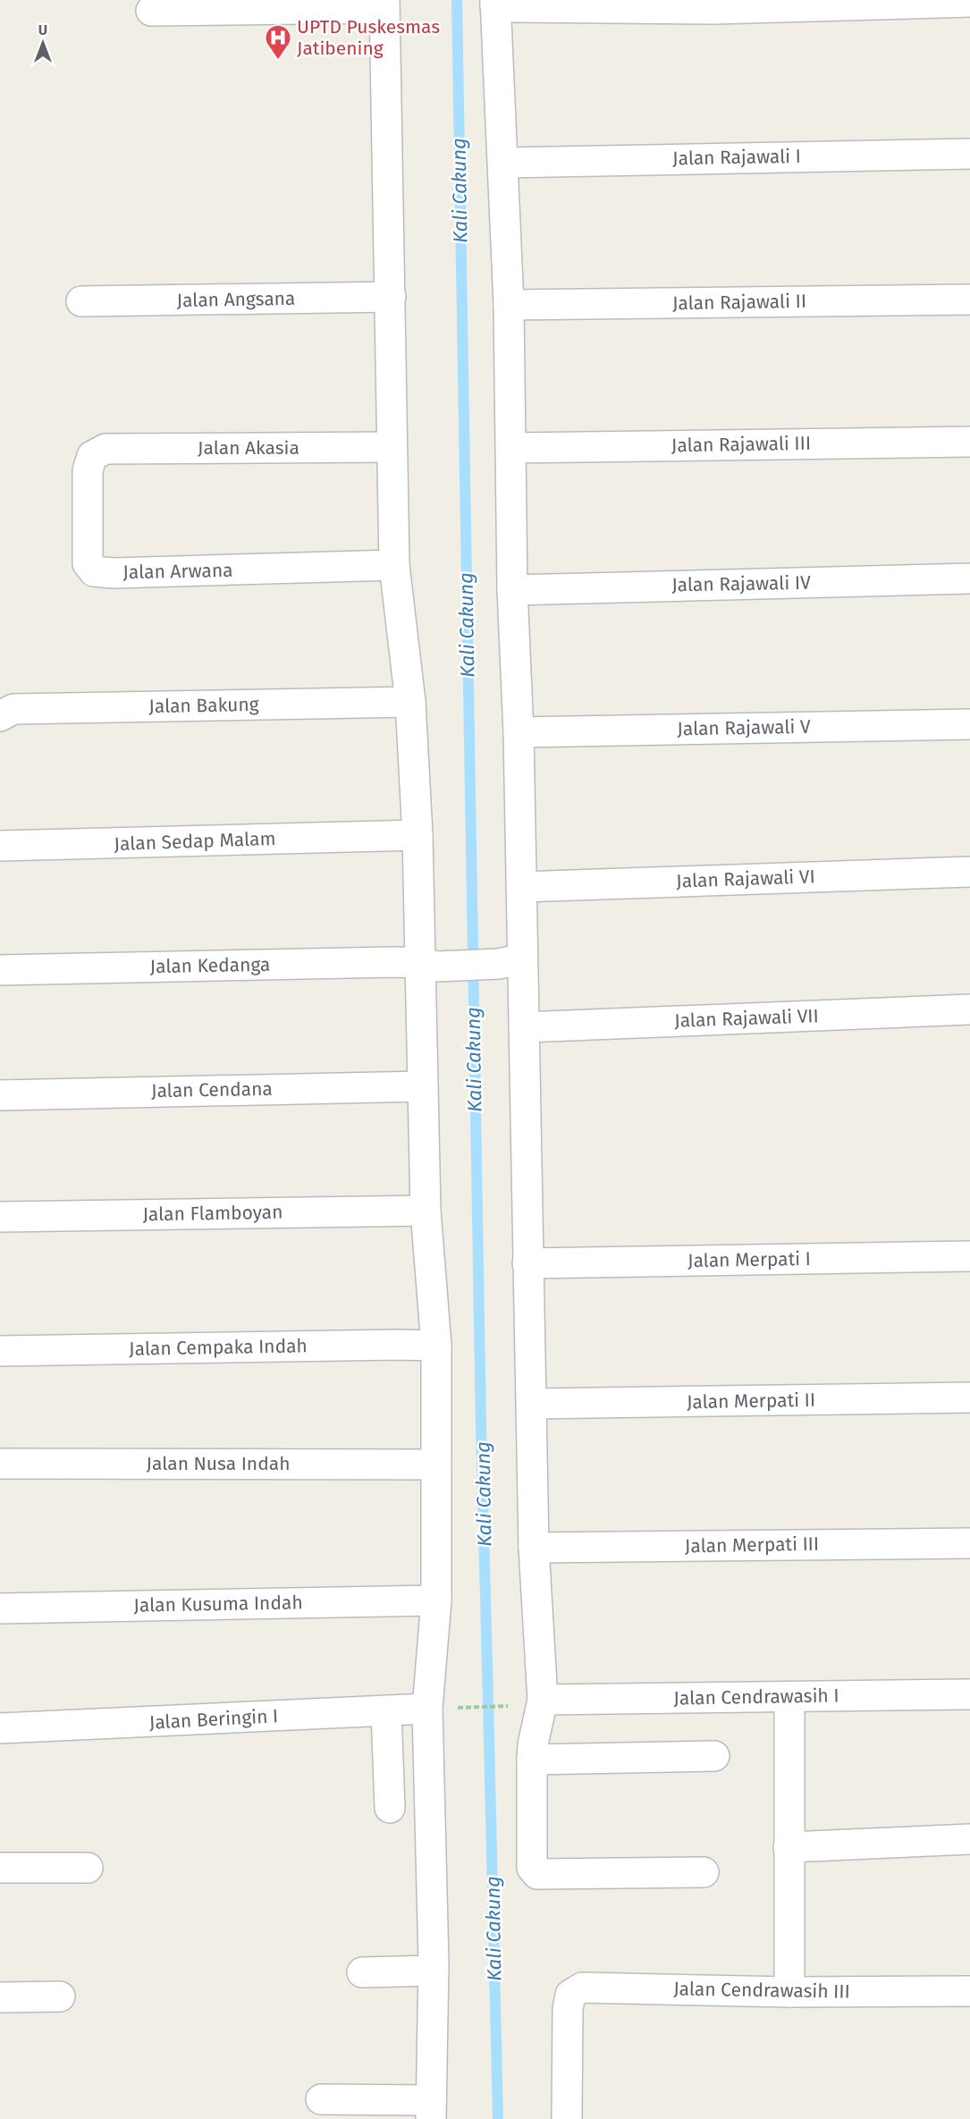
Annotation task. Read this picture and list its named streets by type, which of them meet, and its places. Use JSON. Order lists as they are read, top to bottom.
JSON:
{
  "streets": {
    "street": [
      "Jalan Rajawali I",
      "Jalan Angsana",
      "Jalan Rajawali II",
      "Jalan Rajawali III",
      "Jalan Akasia",
      "Jalan Arwana",
      "Jalan Rajawali IV",
      "Jalan Bakung",
      "Jalan Rajawali V",
      "Jalan Sedap Malam",
      "Jalan Rajawali VI",
      "Jalan Kedanga",
      "Jalan Rajawali VII",
      "Jalan Cendana",
      "Jalan Flamboyan",
      "Jalan Merpati I",
      "Jalan Cempaka Indah",
      "Jalan Merpati II",
      "Jalan Nusa Indah",
      "Jalan Merpati III",
      "Jalan Kusuma Indah",
      "Jalan Cendrawasih I",
      "Jalan Beringin I",
      "Jalan Cendrawasih III"
    ]
  },
  "crossings": [
    ["Jalan Akasia", "Jalan Arwana"]
  ],
  "water": ["Kali Cakung"],
  "places": {
    "hospital": ["UPTD Puskesmas Jatibening"]
  },
  "north": "top"
}
